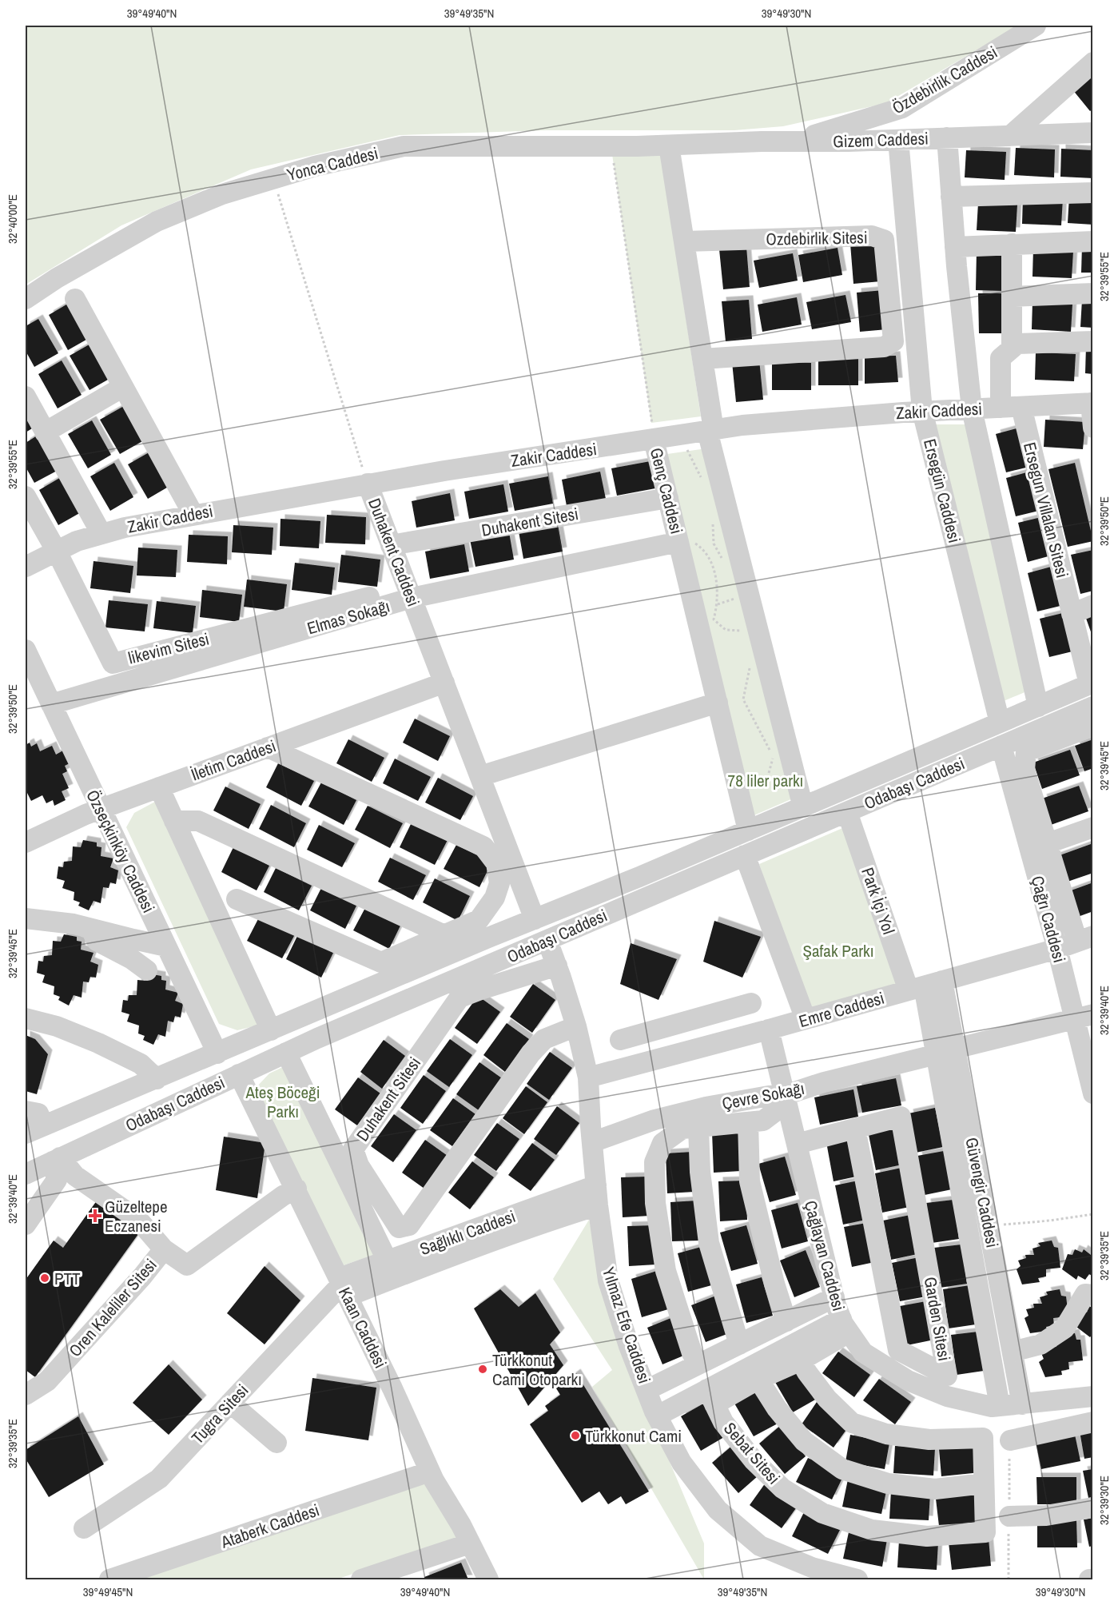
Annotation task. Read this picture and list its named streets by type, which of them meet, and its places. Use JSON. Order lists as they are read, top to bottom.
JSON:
{
  "streets": {
    "street": [
      "Özdebirlik Caddesi",
      "Gizem Caddesi",
      "Yonca Caddesi",
      "Ozdebirlik Sitesi",
      "Zakir Caddesi",
      "Genç Caddesi",
      "Ersegün Caddesi",
      "Ersegun Villalan Sitesi",
      "Duhakent Sitesi",
      "Duhakent Caddesi",
      "Elmas Sokağı",
      "likevim Sitesi",
      "İletim Caddesi",
      "Odabaşı Caddesi",
      "Özseçkinköy Caddesi",
      "Park İçi Yol",
      "Çağrı Caddesi",
      "Emre Caddesi",
      "Çevre Sokağı",
      "Güvengir Caddesi",
      "Sağlıklı Caddesi",
      "Çağlayan Caddesi",
      "Oren Kaleliler Sitesi",
      "Garden Sitesi",
      "Yılmaz Efe Caddesi",
      "Kaan Caddesi",
      "Tugra Sitesi",
      "Sebat Sitesi",
      "Ataberk Caddesi"
    ]
  },
  "crossings": [
    ["Özdebirlik Caddesi", "Gizem Caddesi"],
    ["Gizem Caddesi", "Yonca Caddesi"],
    ["Gizem Caddesi", "Ersegün Caddesi"],
    ["Yonca Caddesi", "Genç Caddesi"],
    ["Yonca Caddesi", "Duhakent Caddesi"],
    ["Zakir Caddesi", "Genç Caddesi"],
    ["Zakir Caddesi", "Ersegün Caddesi"],
    ["Zakir Caddesi", "Ersegun Villalan Sitesi"],
    ["Zakir Caddesi", "Duhakent Caddesi"],
    ["Zakir Caddesi", "likevim Sitesi"],
    ["Genç Caddesi", "Duhakent Sitesi"],
    ["Genç Caddesi", "Elmas Sokağı"],
    ["Genç Caddesi", "Odabaşı Caddesi"],
    ["Ersegün Caddesi", "Odabaşı Caddesi"],
    ["Ersegun Villalan Sitesi", "Odabaşı Caddesi"],
    ["Duhakent Sitesi", "Duhakent Caddesi"],
    ["Duhakent Sitesi", "Yılmaz Efe Caddesi"],
    ["Duhakent Caddesi", "Elmas Sokağı"],
    ["Duhakent Caddesi", "likevim Sitesi"],
    ["Duhakent Caddesi", "İletim Caddesi"],
    ["Duhakent Caddesi", "Odabaşı Caddesi"],
    ["Elmas Sokağı", "likevim Sitesi"],
    ["Elmas Sokağı", "Özseçkinköy Caddesi"],
    ["İletim Caddesi", "Özseçkinköy Caddesi"],
    ["Odabaşı Caddesi", "Özseçkinköy Caddesi"],
    ["Odabaşı Caddesi", "Park İçi Yol"],
    ["Odabaşı Caddesi", "Çağrı Caddesi"],
    ["Odabaşı Caddesi", "Yılmaz Efe Caddesi"],
    ["Odabaşı Caddesi", "Kaan Caddesi"],
    ["Park İçi Yol", "Emre Caddesi"],
    ["Park İçi Yol", "Güvengir Caddesi"],
    ["Çağrı Caddesi", "Emre Caddesi"],
    ["Çağrı Caddesi", "Çevre Sokağı"],
    ["Emre Caddesi", "Güvengir Caddesi"],
    ["Emre Caddesi", "Çağlayan Caddesi"],
    ["Emre Caddesi", "Yılmaz Efe Caddesi"],
    ["Çevre Sokağı", "Güvengir Caddesi"],
    ["Çevre Sokağı", "Çağlayan Caddesi"],
    ["Çevre Sokağı", "Yılmaz Efe Caddesi"],
    ["Güvengir Caddesi", "Çağlayan Caddesi"],
    ["Sağlıklı Caddesi", "Yılmaz Efe Caddesi"],
    ["Sağlıklı Caddesi", "Kaan Caddesi"],
    ["Sağlıklı Caddesi", "Tugra Sitesi"],
    ["Çağlayan Caddesi", "Garden Sitesi"],
    ["Oren Kaleliler Sitesi", "Kaan Caddesi"],
    ["Kaan Caddesi", "Tugra Sitesi"],
    ["Kaan Caddesi", "Ataberk Caddesi"]
  ],
  "parks": ["78 liler parkı", "Şafak Parkı", "Ateş Böceği Parkı"],
  "places": {
    "health": ["Güzeltepe Eczanesi"],
    "other": ["PTT", "Türkkonut Cami Otoparkı", "Türkkonut Cami"]
  },
  "coordinates": [
    "39°49'40\"N",
    "39°49'35\"N",
    "39°49'30\"N",
    "32°40'00\"E",
    "32°39'55\"E",
    "32°39'50\"E",
    "32°39'45\"E",
    "32°39'40\"E",
    "32°39'35\"E",
    "32°39'30\"E",
    "39°49'45\"N"
  ]
}
